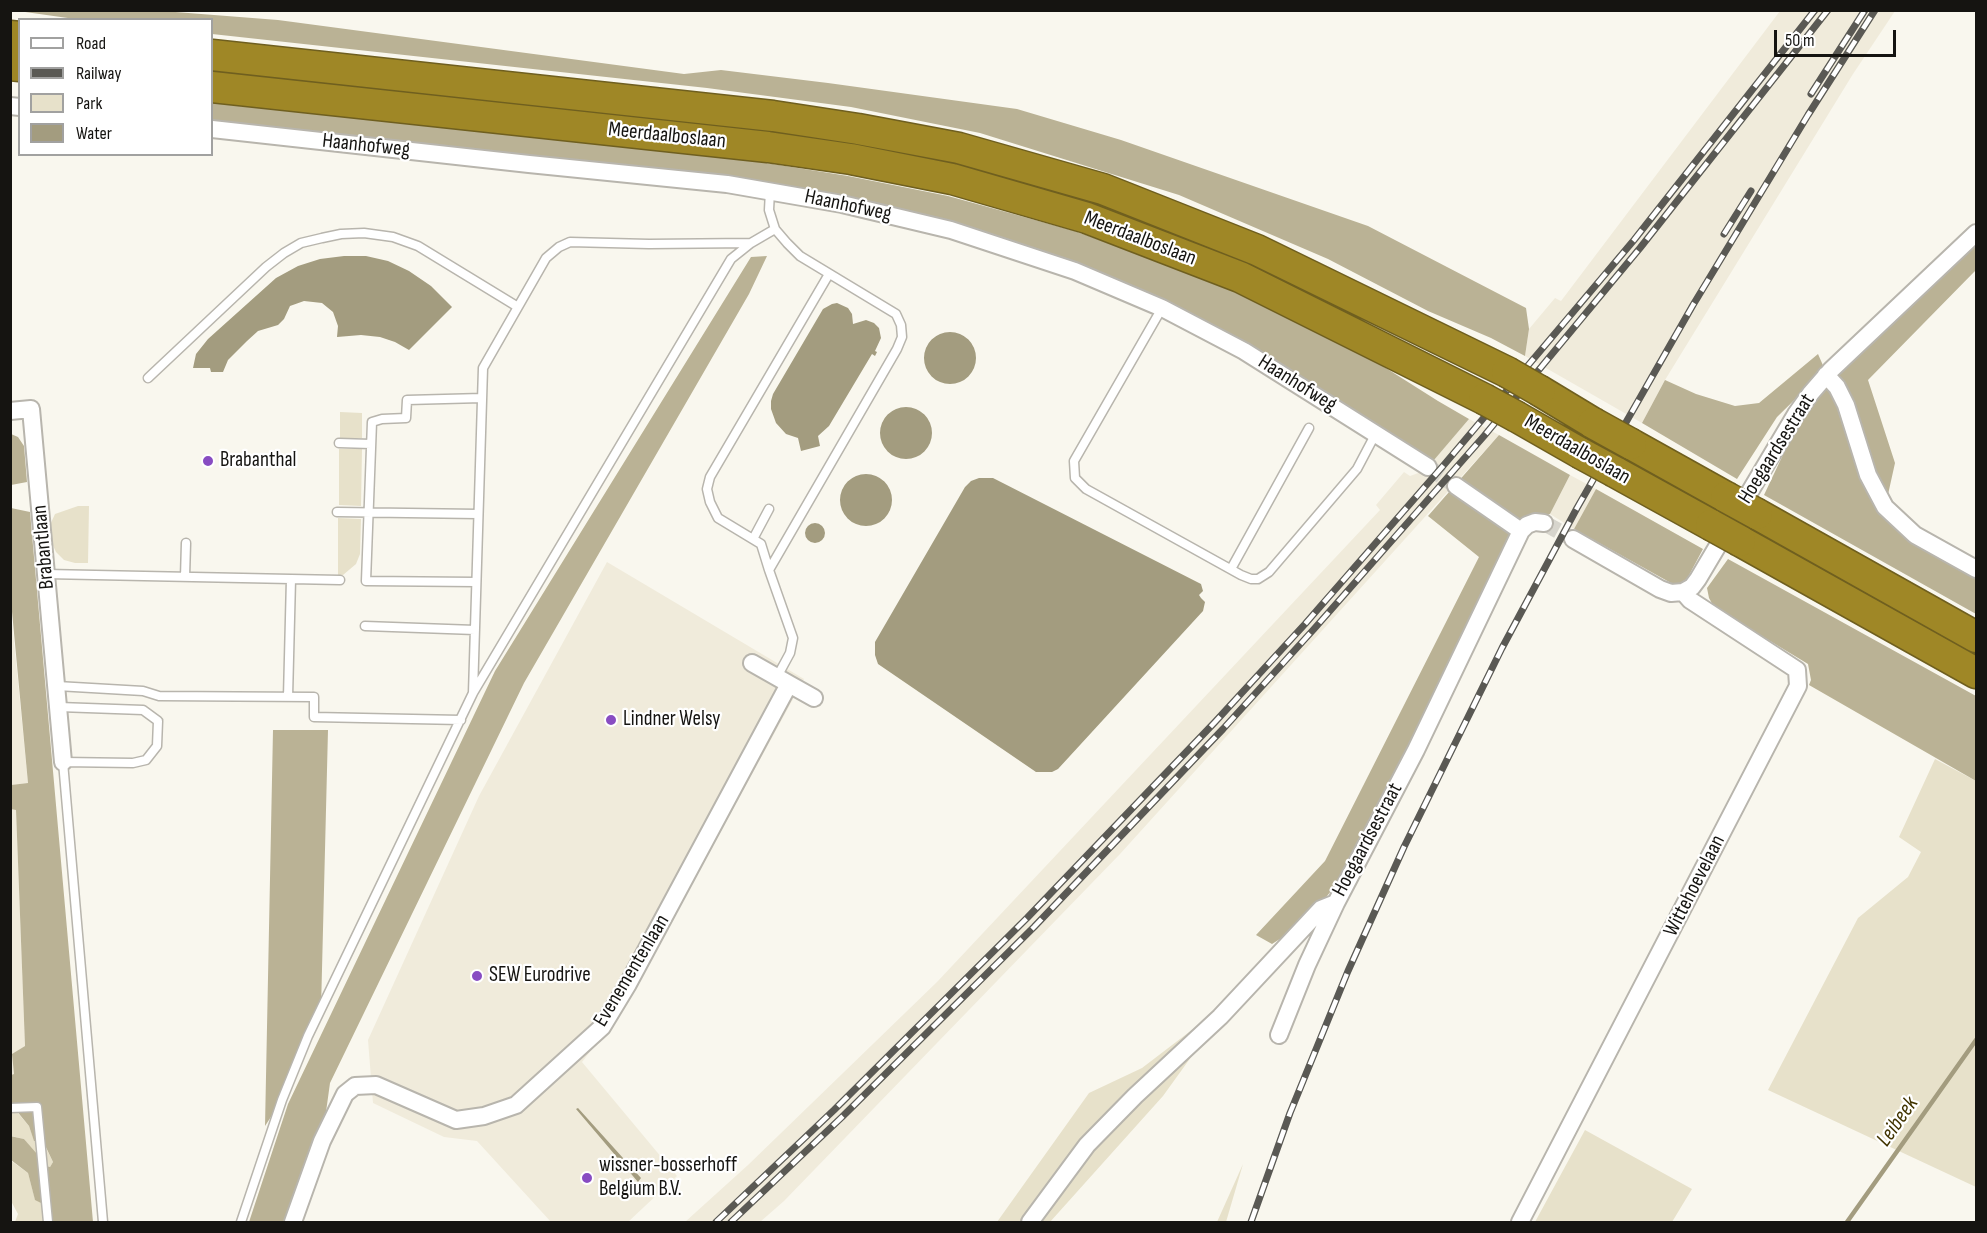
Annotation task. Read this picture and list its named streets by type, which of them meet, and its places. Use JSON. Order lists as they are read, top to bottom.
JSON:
{
  "streets": {
    "highway": ["Meerdaalboslaan"],
    "street": [
      "Haanhofweg",
      "Hoegaardsestraat",
      "Brabantlaan",
      "Wittehoevelaan",
      "Evenementenlaan"
    ]
  },
  "crossings": [
    ["Hoegaardsestraat", "Wittehoevelaan"]
  ],
  "water": ["Leibeek"],
  "places": [
    "Brabanthal",
    "Lindner Welsy",
    "SEW Eurodrive",
    "wissner-bosserhoff Belgium B.V."
  ],
  "legend": [
    "Road",
    "Railway",
    "Park",
    "Water"
  ],
  "scale_bar": "50 m"
}
